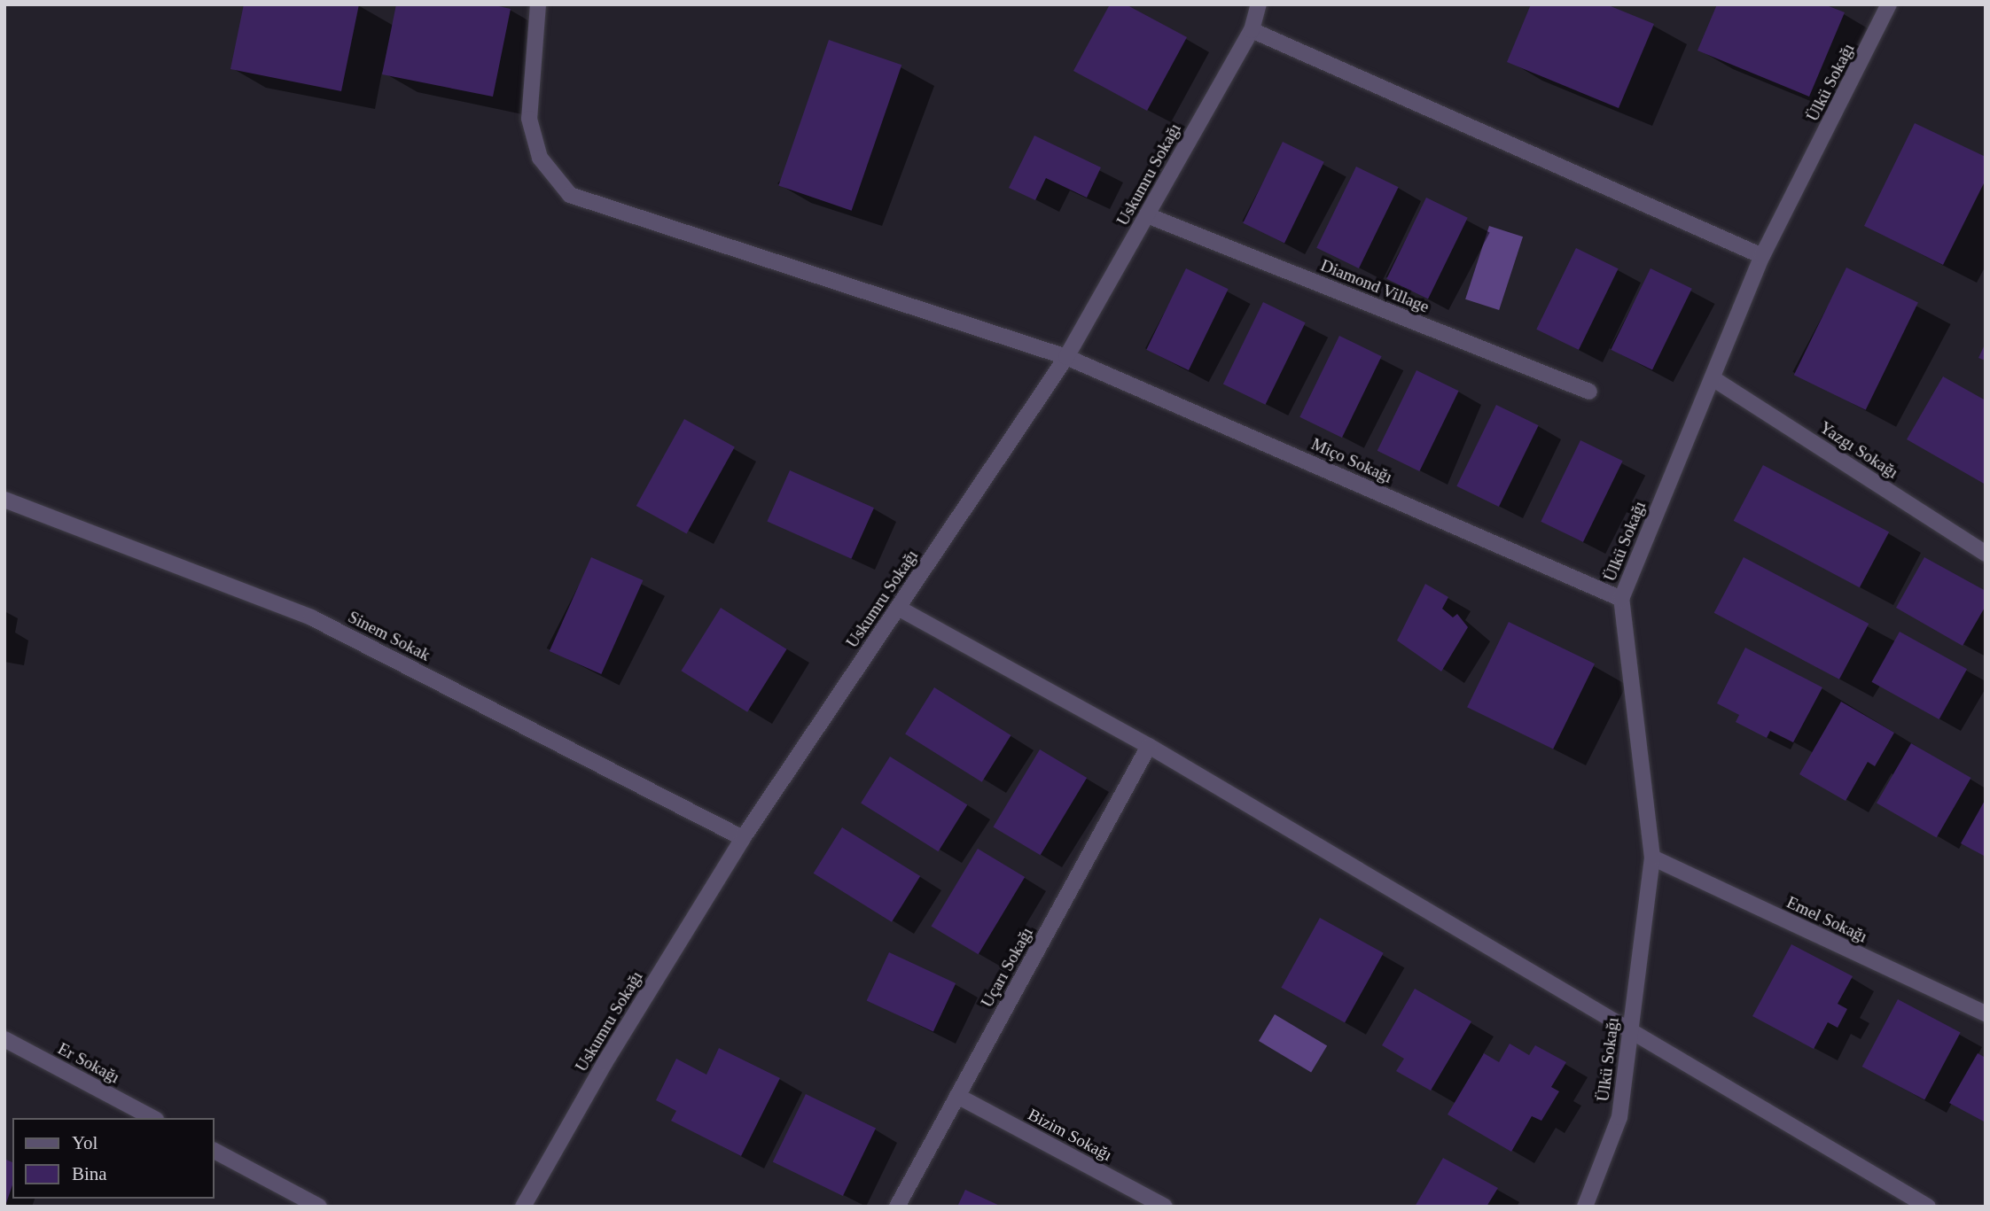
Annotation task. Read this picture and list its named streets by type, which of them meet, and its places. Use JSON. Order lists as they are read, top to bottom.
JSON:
{
  "streets": {
    "street": [
      "Ülkü Sokağı",
      "Uskumru Sokağı",
      "Diamond Village",
      "Yazgı Sokağı",
      "Miço Sokağı",
      "Sinem Sokak",
      "Emel Sokağı",
      "Uçarı Sokağı",
      "Er Sokağı",
      "Bizim Sokağı"
    ]
  },
  "crossings": [
    ["Ülkü Sokağı", "Yazgı Sokağı"],
    ["Ülkü Sokağı", "Miço Sokağı"],
    ["Ülkü Sokağı", "Emel Sokağı"],
    ["Uskumru Sokağı", "Diamond Village"],
    ["Uskumru Sokağı", "Miço Sokağı"],
    ["Uskumru Sokağı", "Sinem Sokak"],
    ["Uçarı Sokağı", "Bizim Sokağı"]
  ],
  "legend": ["Yol", "Bina"]
}
